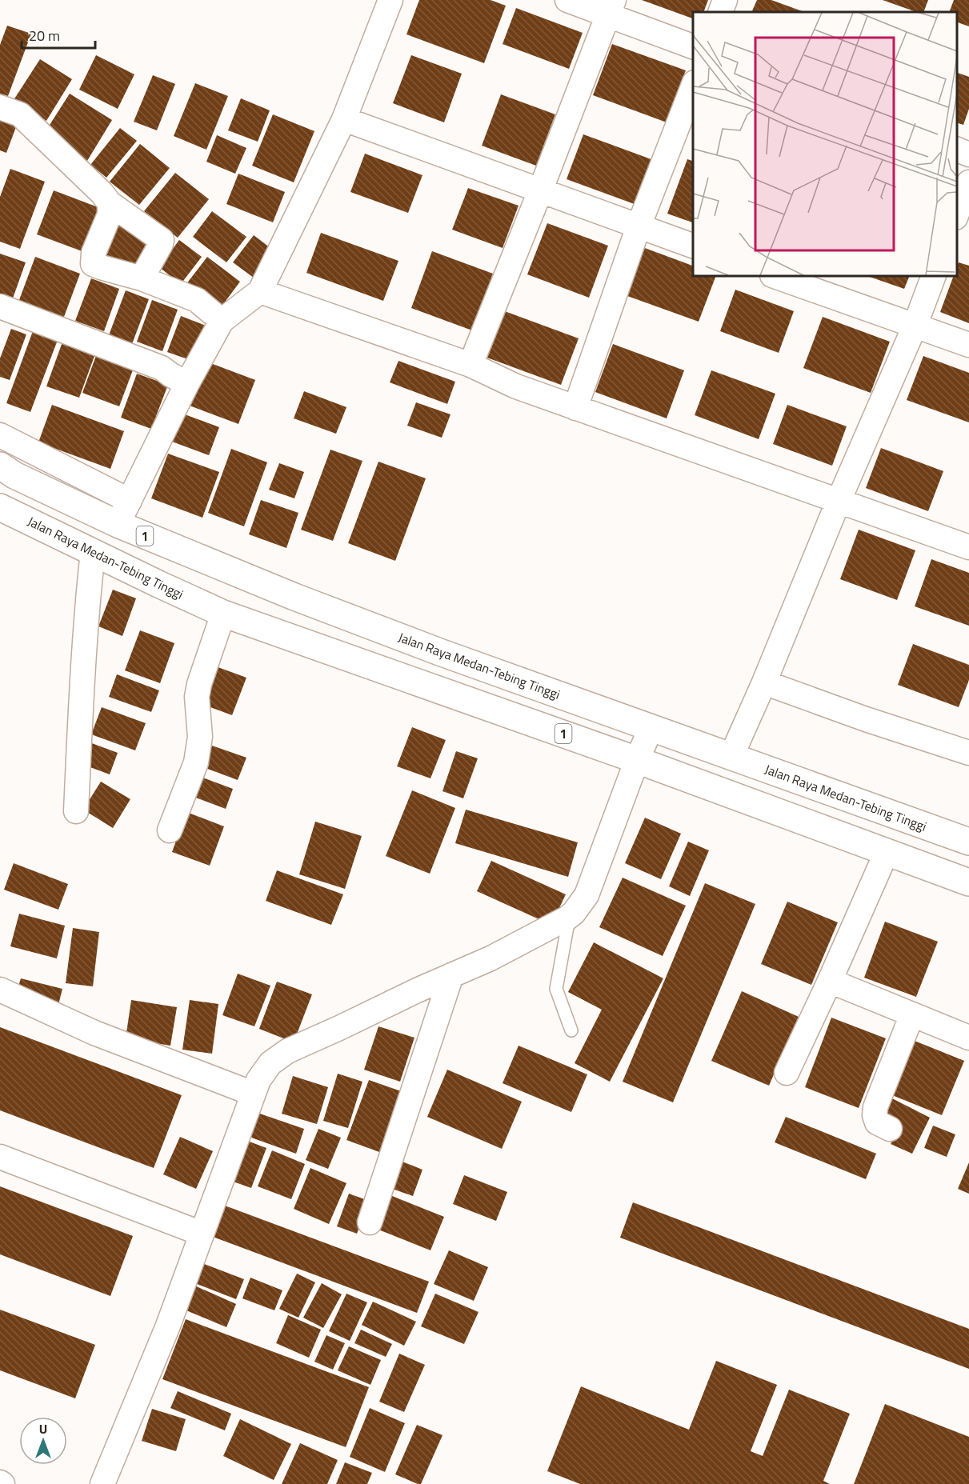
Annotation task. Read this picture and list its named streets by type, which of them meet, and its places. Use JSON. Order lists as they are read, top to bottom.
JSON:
{
  "streets": {
    "highway": ["1", "Jalan Raya Medan-Tebing Tinggi"]
  },
  "scale_bar": "20 m",
  "north": "top"
}
